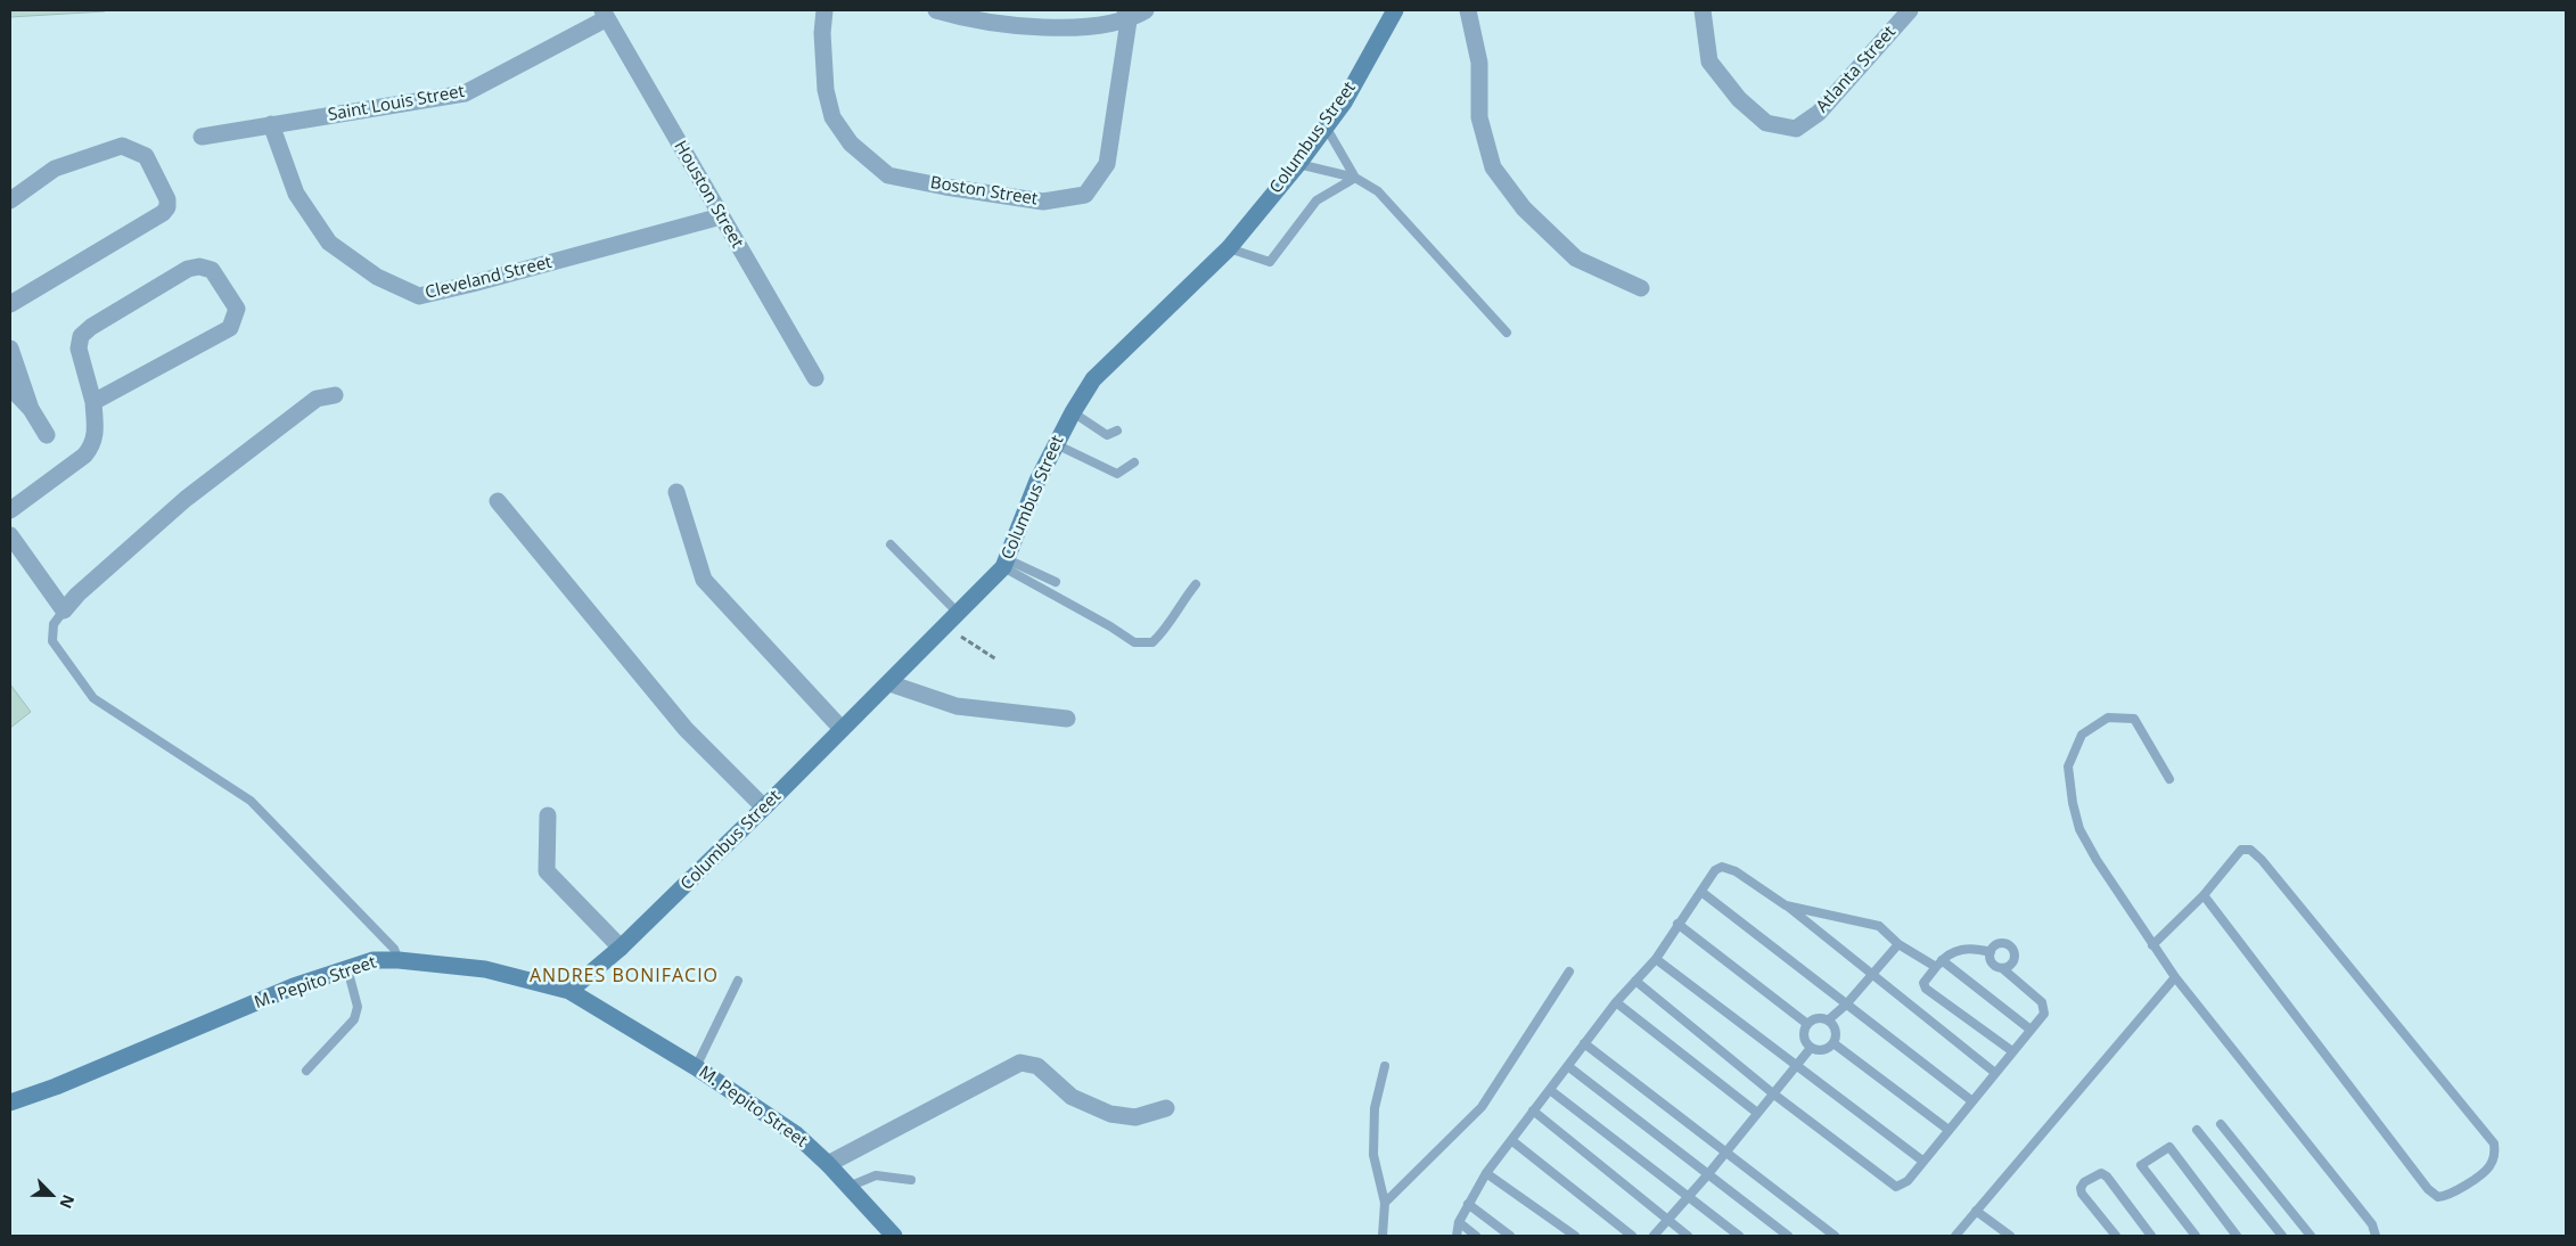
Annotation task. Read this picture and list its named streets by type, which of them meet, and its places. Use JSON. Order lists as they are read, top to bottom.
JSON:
{
  "streets": {
    "street": [
      "Atlanta Street",
      "Saint Louis Street",
      "Columbus Street",
      "Boston Street",
      "Houston Street",
      "Cleveland Street",
      "M. Pepito Street"
    ]
  },
  "crossings": [
    ["Saint Louis Street", "Houston Street"],
    ["Saint Louis Street", "Cleveland Street"],
    ["Columbus Street", "M. Pepito Street"],
    ["Houston Street", "Cleveland Street"]
  ],
  "districts": ["ANDRES BONIFACIO"],
  "north": "bottom right"
}
